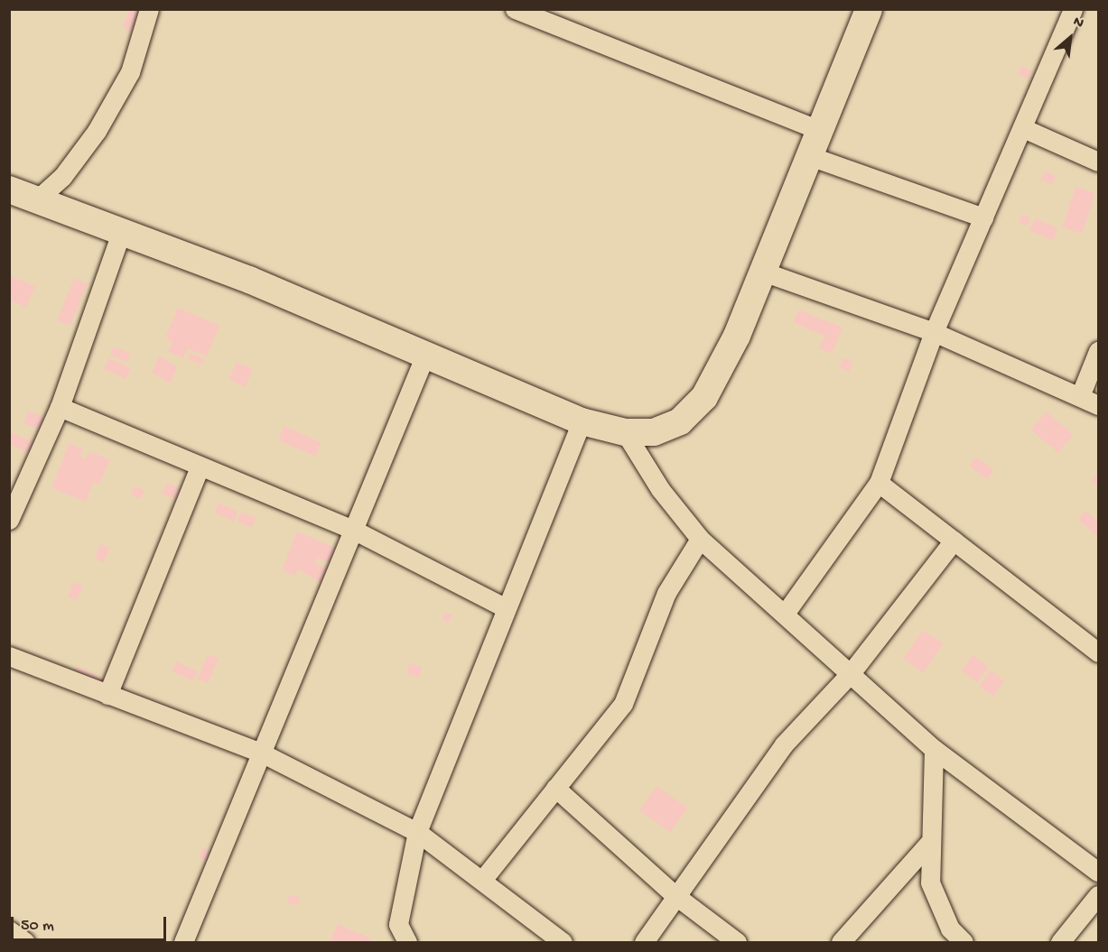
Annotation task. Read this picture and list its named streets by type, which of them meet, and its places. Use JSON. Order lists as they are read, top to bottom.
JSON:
{
  "scale_bar": "50 m",
  "north": "top right"
}
